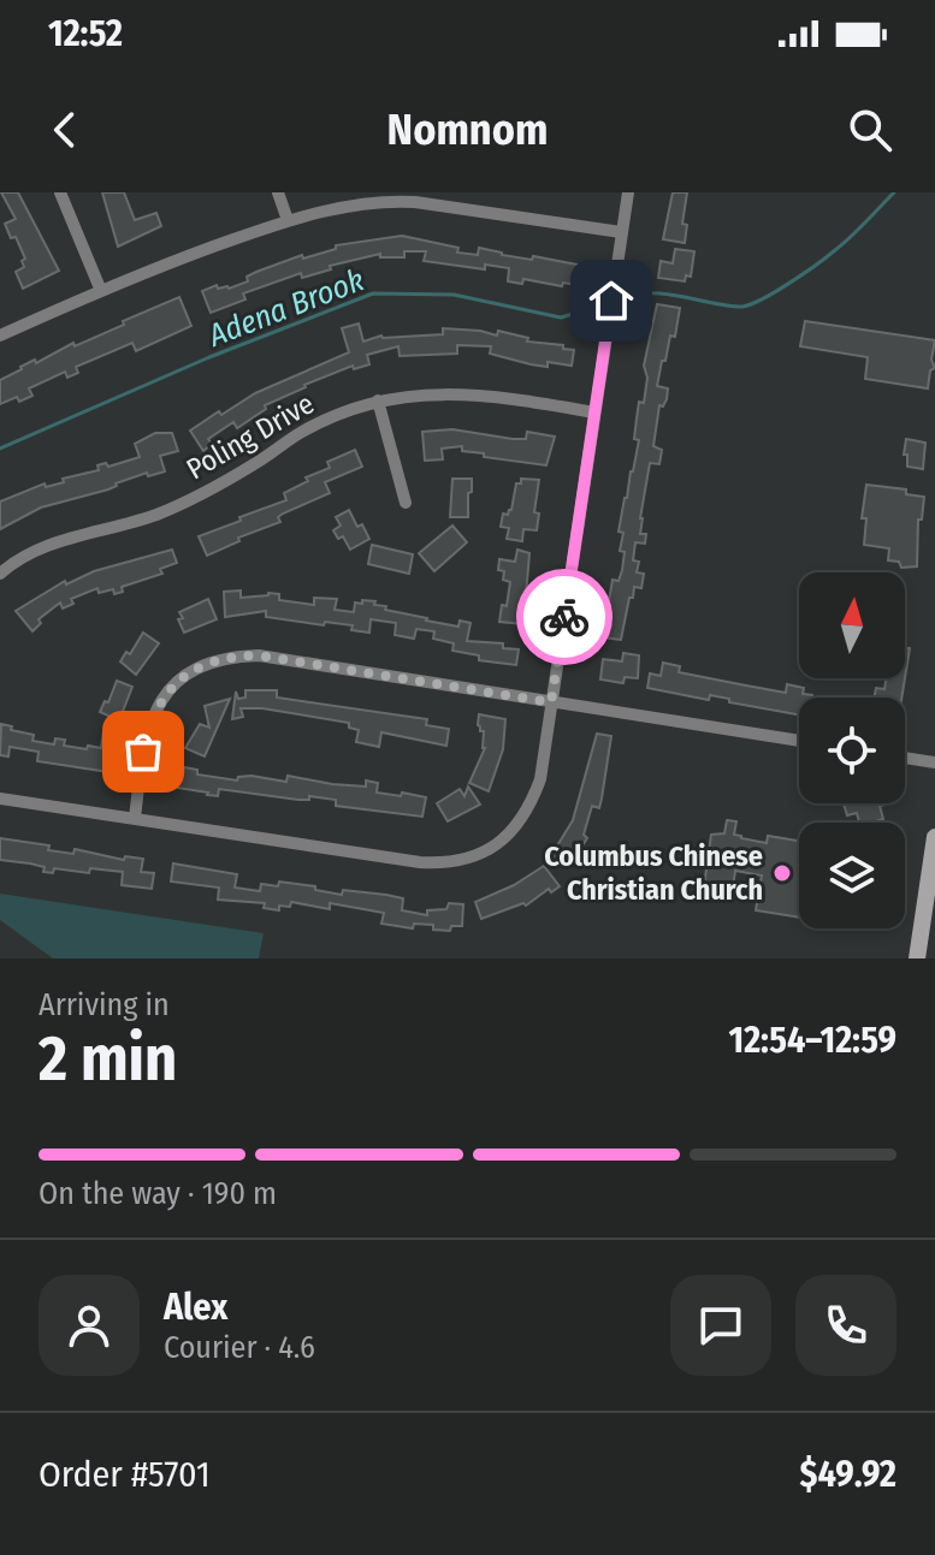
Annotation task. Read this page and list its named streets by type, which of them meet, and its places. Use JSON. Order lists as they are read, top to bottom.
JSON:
{
  "streets": {
    "street": ["Poling Drive"]
  },
  "water": ["Adena Brook"],
  "places": ["Columbus Chinese Christian Church"],
  "north": "top",
  "page": {
    "status": "12:52",
    "header": "Nomnom",
    "heading": ["2 min", "Arriving in", "12:54–12:59"],
    "panel": [
      "Alex",
      "Courier · 4.6",
      "Order #5701",
      "$49.92"
    ],
    "bar": "On the way · 190 m"
  }
}
